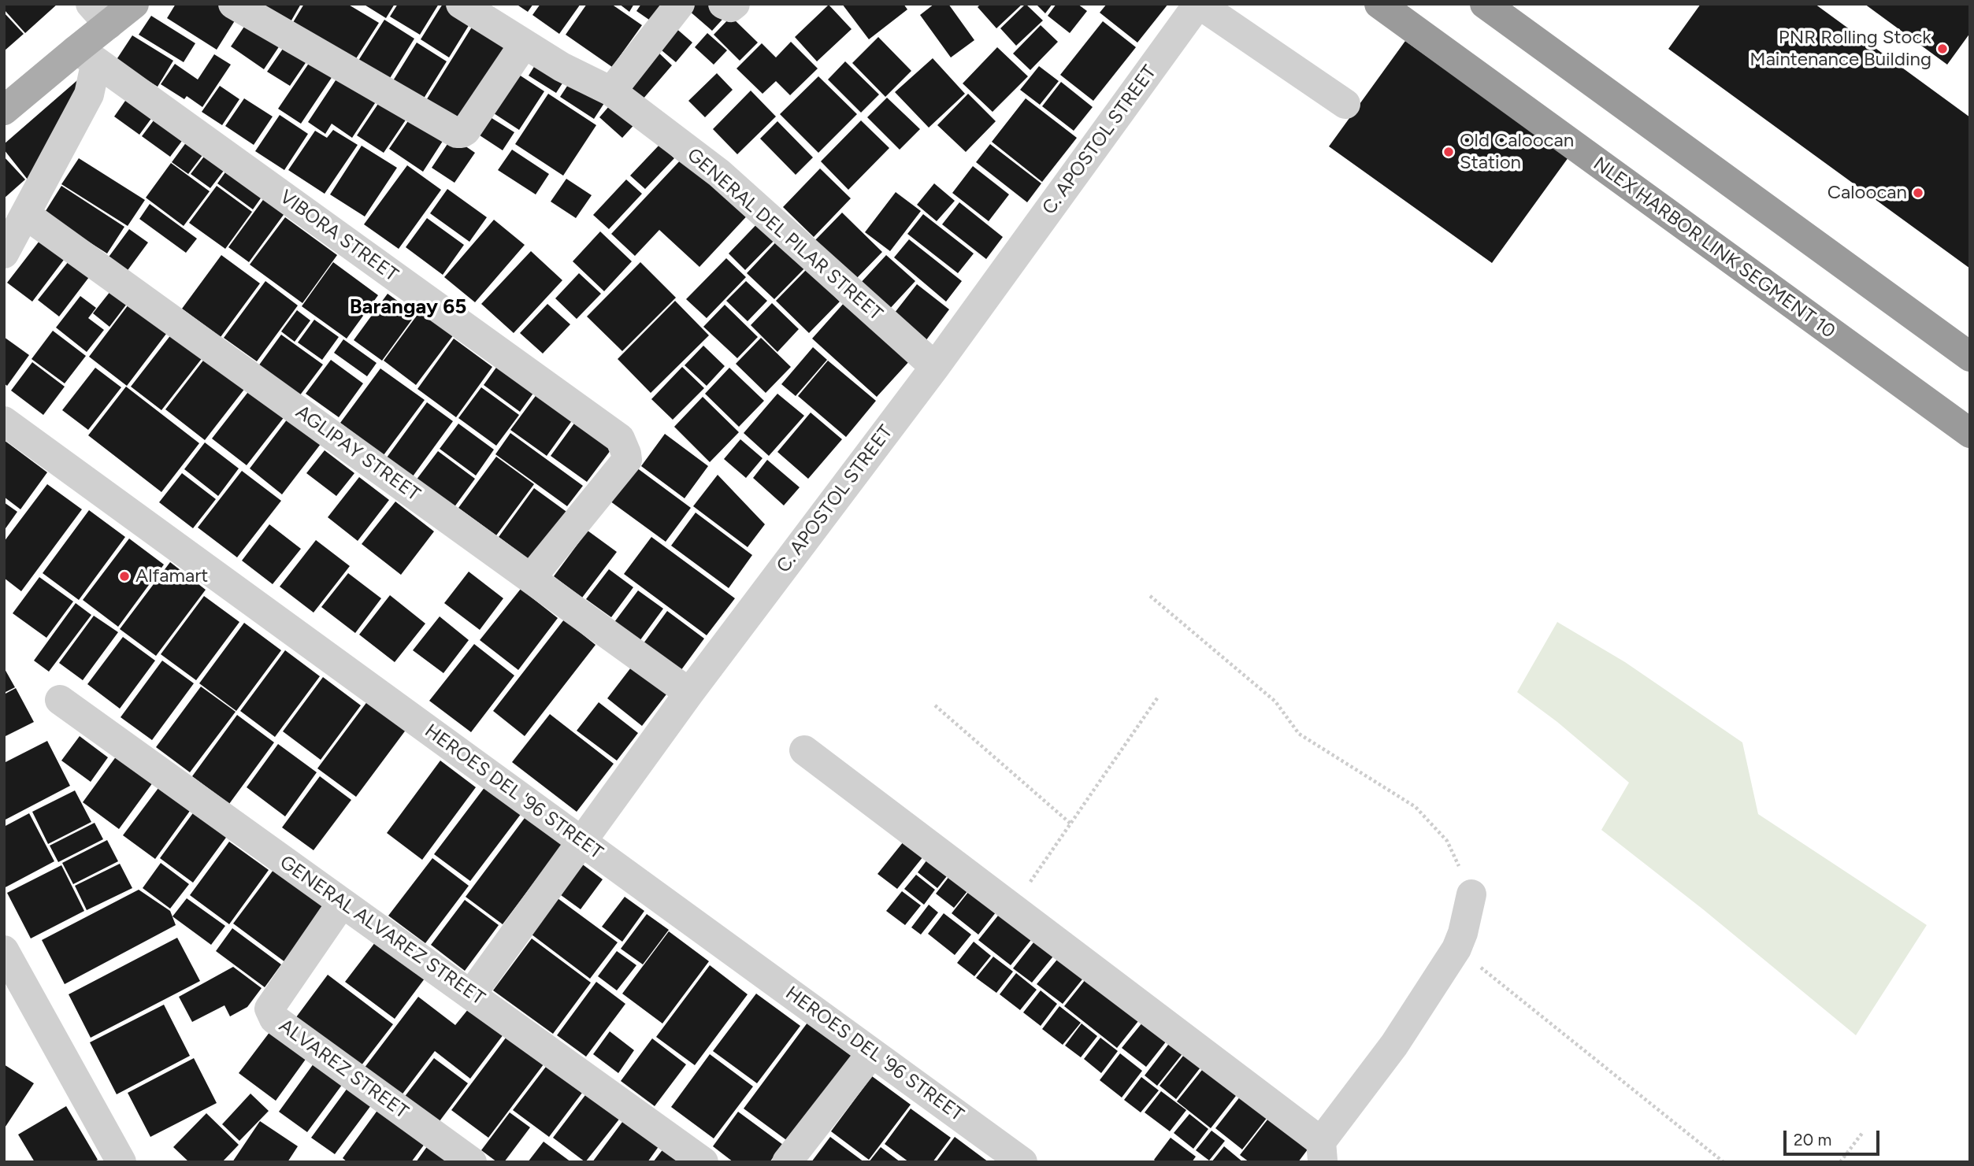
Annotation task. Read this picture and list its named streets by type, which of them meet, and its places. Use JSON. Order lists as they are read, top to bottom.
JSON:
{
  "streets": {
    "highway": ["NLEX HARBOR LINK SEGMENT 10"],
    "street": [
      "C. APOSTOL STREET",
      "GENERAL DEL PILAR STREET",
      "VIBORA STREET",
      "AGLIPAY STREET",
      "HEROES DEL '96 STREET",
      "GENERAL ALVAREZ STREET",
      "ALVAREZ STREET"
    ]
  },
  "crossings": [
    ["C. APOSTOL STREET", "GENERAL DEL PILAR STREET"],
    ["C. APOSTOL STREET", "AGLIPAY STREET"],
    ["C. APOSTOL STREET", "HEROES DEL '96 STREET"],
    ["C. APOSTOL STREET", "GENERAL ALVAREZ STREET"],
    ["VIBORA STREET", "AGLIPAY STREET"],
    ["GENERAL ALVAREZ STREET", "ALVAREZ STREET"]
  ],
  "districts": ["Barangay 65"],
  "places": [
    "PNR Rolling Stock Maintenance Building",
    "Old Caloocan Station",
    "Caloocan",
    "Alfamart"
  ],
  "scale_bar": "20 m"
}
